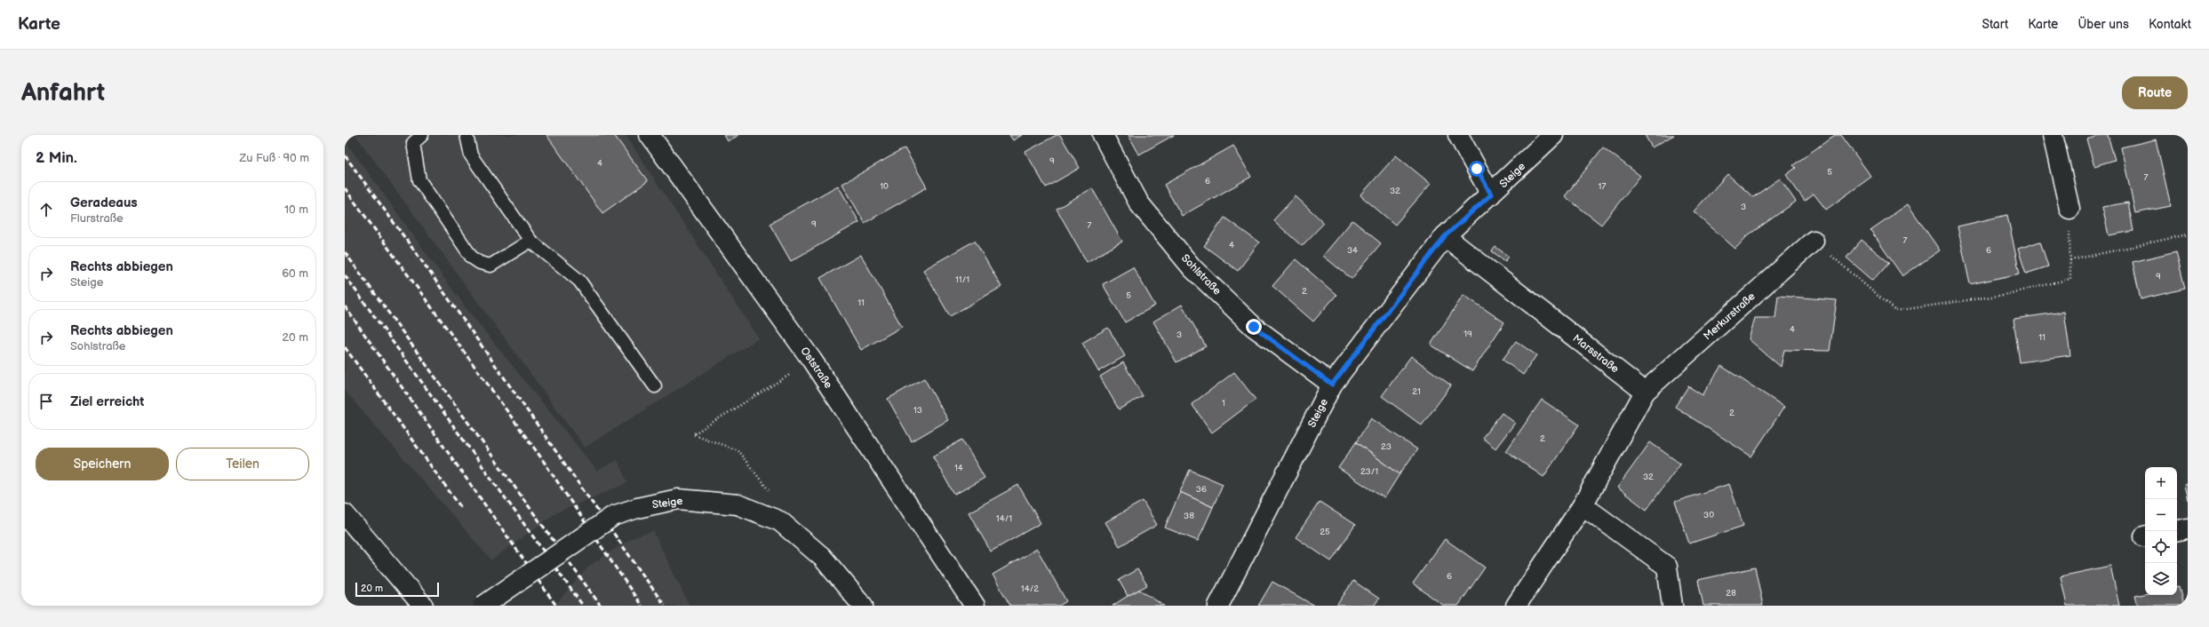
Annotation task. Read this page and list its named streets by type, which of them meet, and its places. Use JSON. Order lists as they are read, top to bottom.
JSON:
{
  "streets": {
    "street": [
      "Steige",
      "Sohlstraße",
      "Merkurstraße",
      "Marsstraße",
      "Oststraße"
    ]
  },
  "crossings": [
    ["Steige", "Sohlstraße"],
    ["Steige", "Marsstraße"],
    ["Merkurstraße", "Marsstraße"]
  ],
  "house_numbers": [
    "9",
    "4",
    "5",
    "7",
    "6",
    "10",
    "17",
    "32",
    "3",
    "9",
    "7",
    "7",
    "4",
    "34",
    "6",
    "9",
    "11/1",
    "2",
    "5",
    "11",
    "4",
    "19",
    "3",
    "11",
    "21",
    "1",
    "13",
    "2",
    "2",
    "23",
    "14",
    "23/1",
    "32",
    "36",
    "30",
    "38",
    "14/1",
    "25",
    "6",
    "14/2",
    "28"
  ],
  "scale_bar": "20 m",
  "page": {
    "header": "Karte",
    "nav": [
      "Start",
      "Karte",
      "Über uns",
      "Kontakt"
    ],
    "buttons": [
      "Route",
      ["Speichern", "Teilen"]
    ],
    "title": "Anfahrt",
    "heading": ["2 Min.", "Zu Fuß · 90 m"],
    "list": [
      ["Geradeaus", "Flurstraße", "10 m"],
      ["Rechts abbiegen", "Steige", "60 m"],
      ["Rechts abbiegen", "Sohlstraße", "20 m"],
      "Ziel erreicht"
    ],
    "map_buttons": ["+", "−"],
    "scale": "20 m"
  }
}
